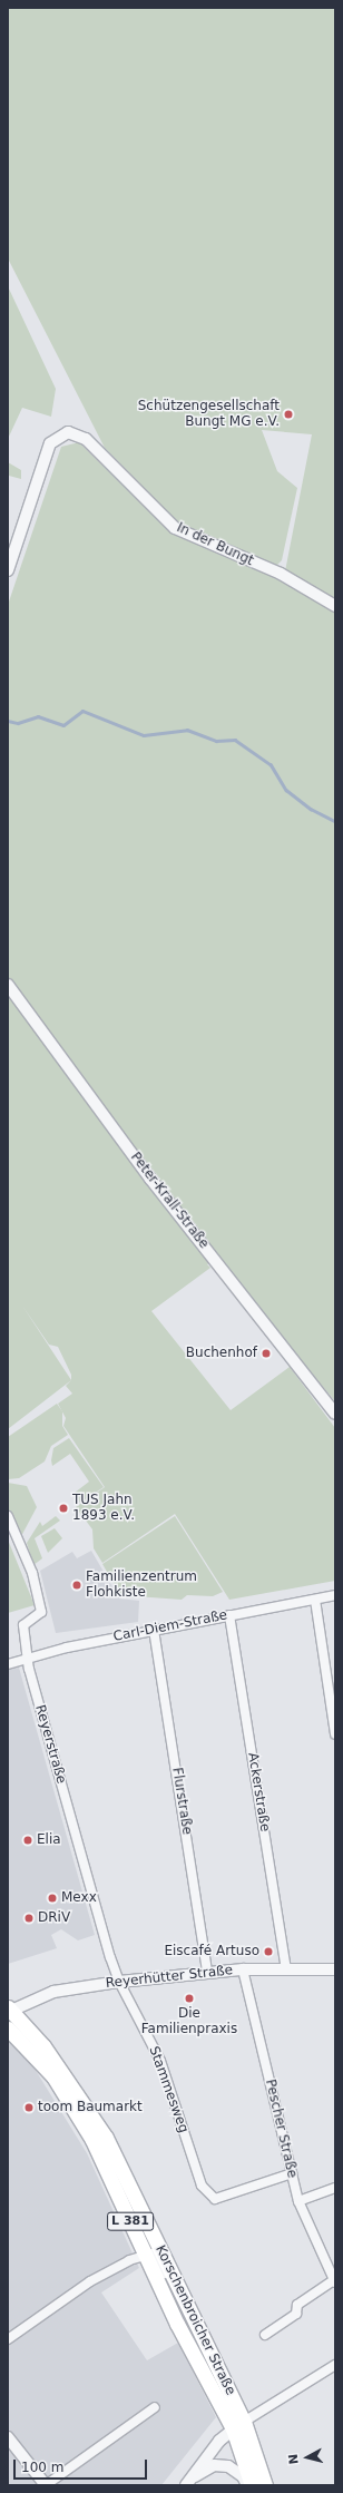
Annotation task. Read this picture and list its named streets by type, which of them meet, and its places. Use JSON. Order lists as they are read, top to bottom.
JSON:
{
  "streets": {
    "main road": ["L 381", "Korschenbroicher Straße"],
    "street": [
      "In der Bungt",
      "Peter-Krall-Straße",
      "Carl-Diem-Straße",
      "Reyerstraße",
      "Ackerstraße",
      "Flurstraße",
      "Reyerhütter Straße",
      "Stammesweg",
      "Pescher Straße"
    ]
  },
  "crossings": [
    ["Carl-Diem-Straße", "Reyerstraße"],
    ["Carl-Diem-Straße", "Ackerstraße"],
    ["Carl-Diem-Straße", "Flurstraße"],
    ["Reyerstraße", "Reyerhütter Straße"],
    ["Reyerstraße", "Stammesweg"],
    ["Ackerstraße", "Reyerhütter Straße"],
    ["Flurstraße", "Reyerhütter Straße"],
    ["Reyerhütter Straße", "Stammesweg"],
    ["Reyerhütter Straße", "Pescher Straße"],
    ["Reyerhütter Straße", "Korschenbroicher Straße"],
    ["Stammesweg", "Pescher Straße"]
  ],
  "places": [
    "Schützengesellschaft Bungt MG e.V.",
    "Buchenhof",
    "TUS Jahn 1893 e.V.",
    "Familienzentrum Flohkiste",
    "Elia",
    "Mexx",
    "DRiV",
    "Eiscafé Artuso",
    "Die Familienpraxis",
    "toom Baumarkt"
  ],
  "scale_bar": "100 m",
  "north": "left"
}
